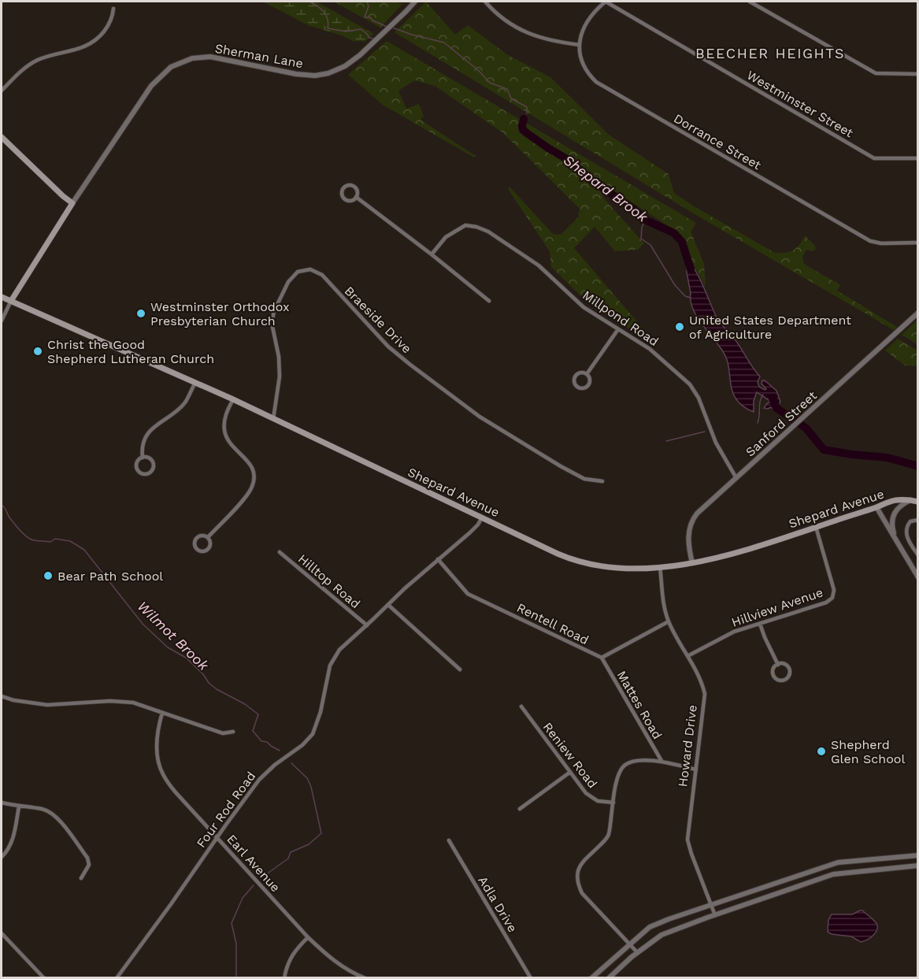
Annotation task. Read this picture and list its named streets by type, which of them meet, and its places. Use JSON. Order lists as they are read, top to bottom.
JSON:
{
  "streets": {
    "main road": ["Shepard Avenue"],
    "street": [
      "Sherman Lane",
      "Westminster Street",
      "Dorrance Street",
      "Millpond Road",
      "Braeside Drive",
      "Sanford Street",
      "Hilltop Road",
      "Hillview Avenue",
      "Rentell Road",
      "Mattes Road",
      "Howard Drive",
      "Reniew Road",
      "Four Rod Road",
      "Earl Avenue",
      "Adla Drive"
    ]
  },
  "crossings": [
    ["Millpond Road", "Sanford Street"],
    ["Braeside Drive", "Shepard Avenue"],
    ["Sanford Street", "Shepard Avenue"],
    ["Shepard Avenue", "Hillview Avenue"],
    ["Shepard Avenue", "Howard Drive"],
    ["Shepard Avenue", "Four Rod Road"],
    ["Hilltop Road", "Four Rod Road"],
    ["Hillview Avenue", "Howard Drive"],
    ["Rentell Road", "Mattes Road"],
    ["Rentell Road", "Howard Drive"],
    ["Rentell Road", "Four Rod Road"],
    ["Four Rod Road", "Earl Avenue"]
  ],
  "districts": ["BEECHER HEIGHTS"],
  "water": ["Shepard Brook", "Wilmot Brook"],
  "places": [
    "Westminster Orthodox Presbyterian Church",
    "United States Department of Agriculture",
    "Christ the Good Shepherd Lutheran Church",
    "Bear Path School",
    "Shepherd Glen School"
  ]
}
